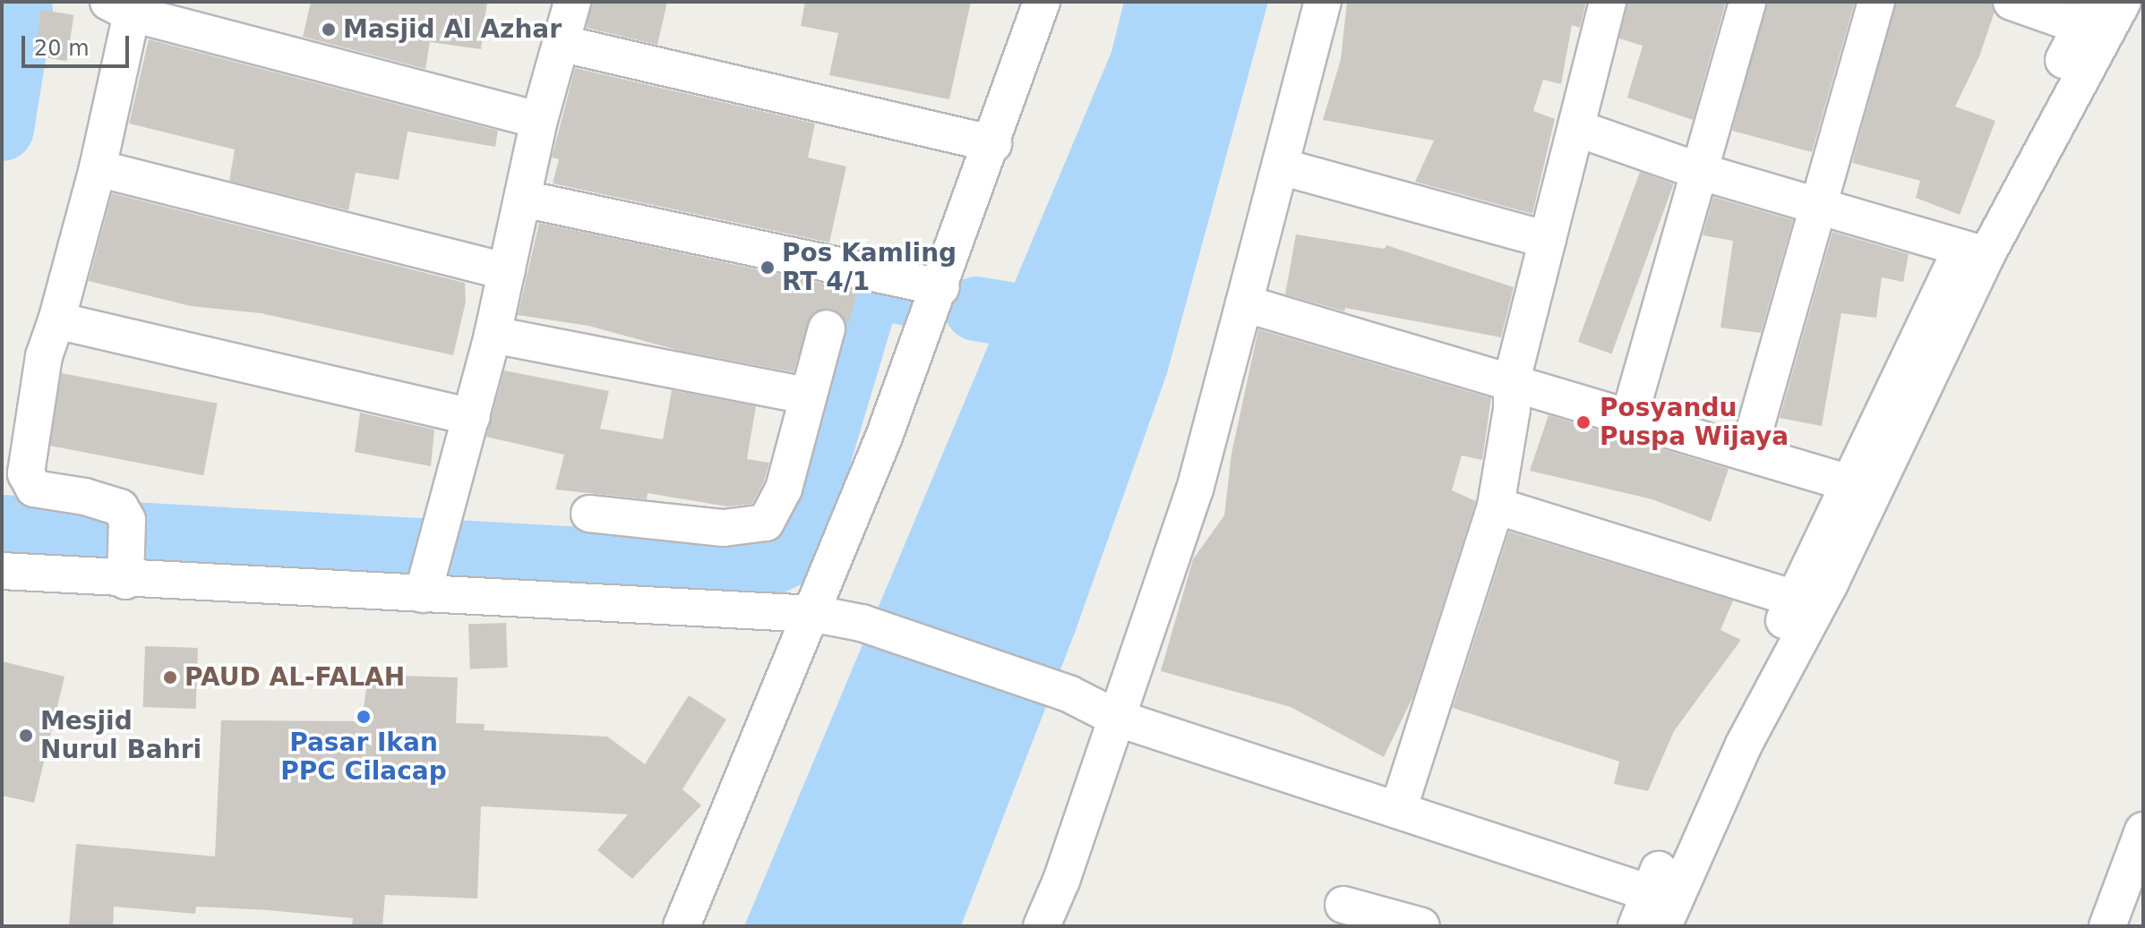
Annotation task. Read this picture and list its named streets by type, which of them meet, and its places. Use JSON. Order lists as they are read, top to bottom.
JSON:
{
  "places": [
    "Masjid Al Azhar",
    "Pos Kamling RT 4/1",
    "Posyandu Puspa Wijaya",
    "PAUD AL-FALAH",
    "Pasar Ikan PPC Cilacap",
    "Mesjid Nurul Bahri"
  ],
  "scale_bar": "20 m"
}
